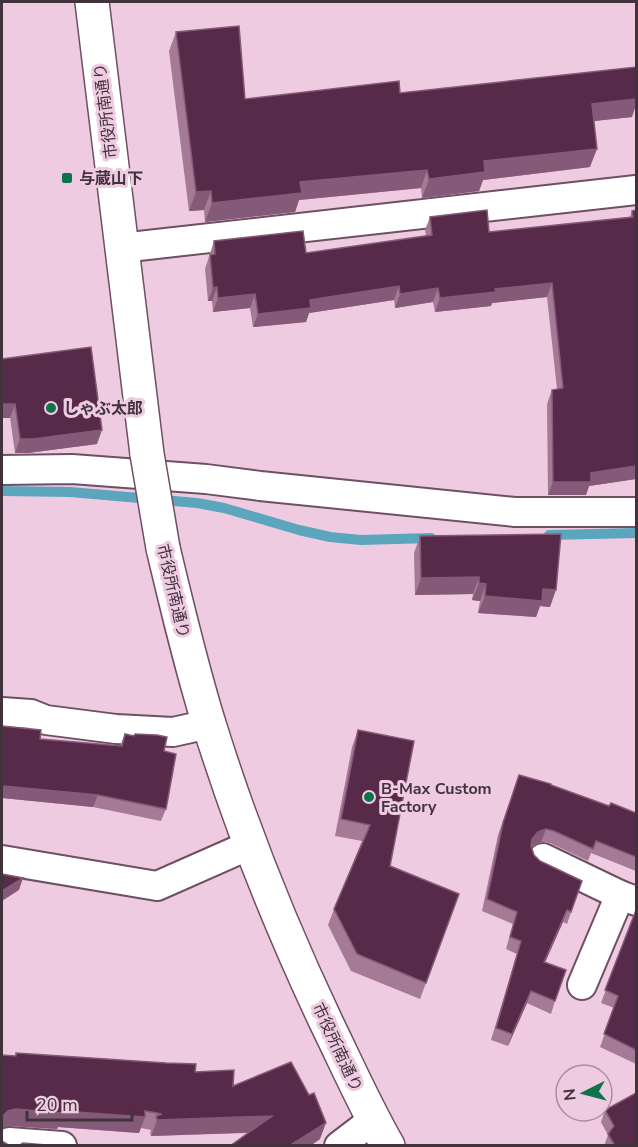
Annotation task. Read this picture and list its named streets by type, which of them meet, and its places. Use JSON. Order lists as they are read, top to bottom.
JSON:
{
  "streets": {
    "street": ["市役所南通り"]
  },
  "places": {
    "transit": ["与蔵山下"],
    "other": ["しゃぶ太郎", "B-Max Custom Factory"]
  },
  "scale_bar": "20 m",
  "north": "left"
}
